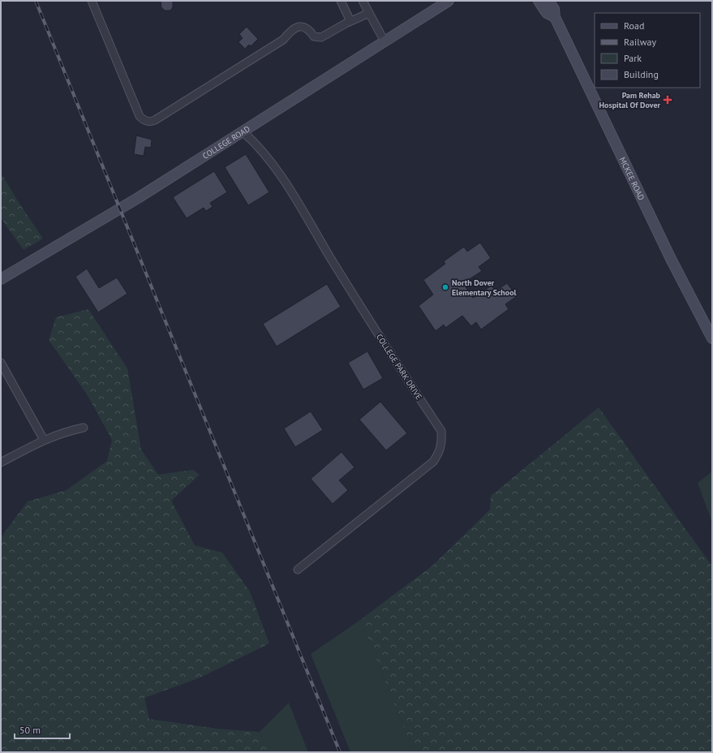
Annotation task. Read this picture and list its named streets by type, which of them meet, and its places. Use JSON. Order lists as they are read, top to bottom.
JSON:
{
  "streets": {
    "street": ["COLLEGE ROAD", "MCKEE ROAD", "COLLEGE PARK DRIVE"]
  },
  "crossings": [
    ["COLLEGE ROAD", "COLLEGE PARK DRIVE"]
  ],
  "places": {
    "health": ["Pam Rehab Hospital Of Dover"],
    "other": ["North Dover Elementary School"]
  },
  "legend": [
    "Road",
    "Railway",
    "Park",
    "Building"
  ],
  "scale_bar": "50 m"
}
